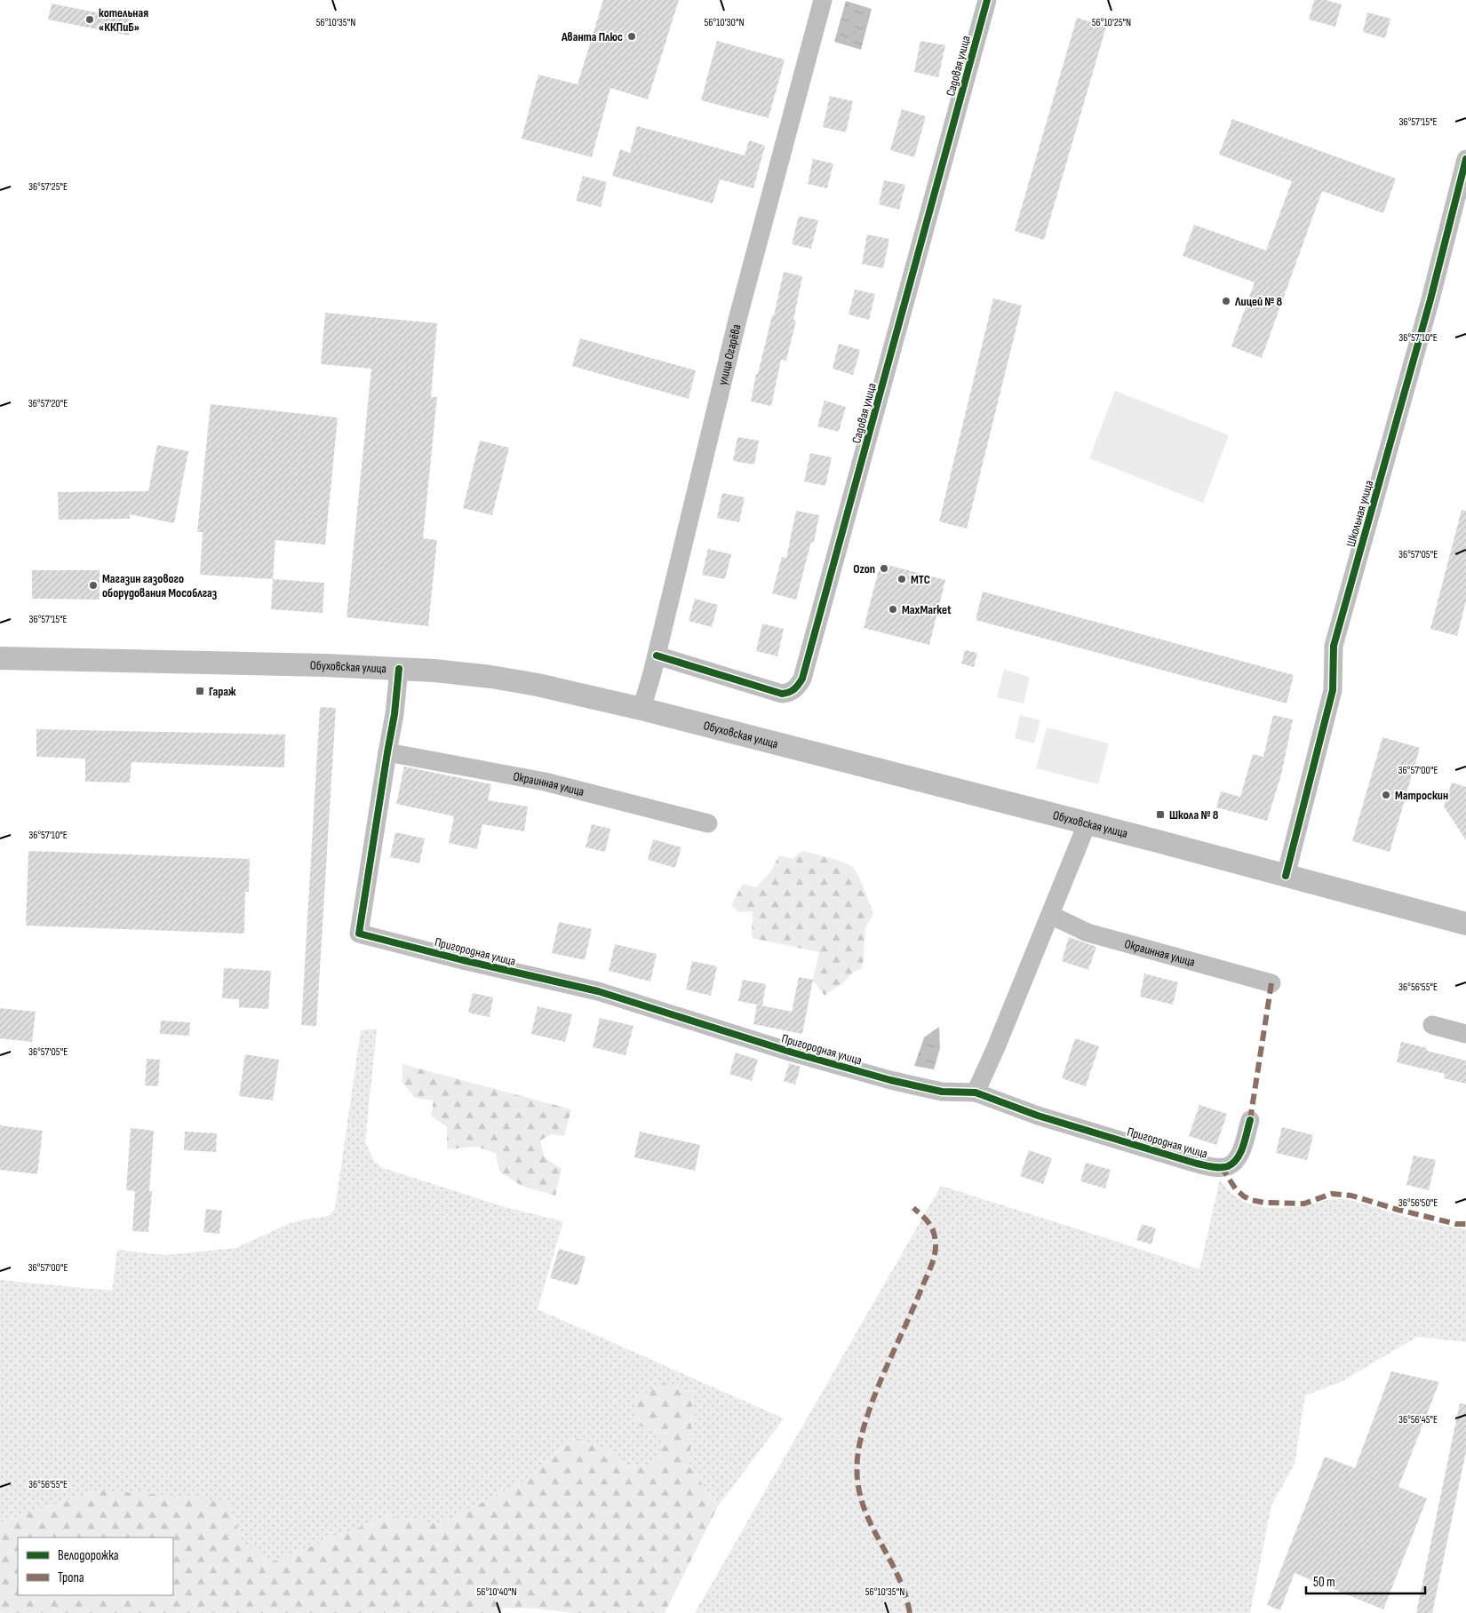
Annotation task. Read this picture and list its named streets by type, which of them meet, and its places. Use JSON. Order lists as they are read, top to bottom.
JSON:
{
  "streets": {
    "main road": ["Обуховская улица"],
    "street": [
      "Садовая улица",
      "улица Огарёва",
      "Школьная улица",
      "Окраинная улица",
      "Пригородная улица"
    ]
  },
  "crossings": [
    ["Садовая улица", "улица Огарёва"],
    ["улица Огарёва", "Обуховская улица"],
    ["Школьная улица", "Обуховская улица"],
    ["Окраинная улица", "Пригородная улица"]
  ],
  "places": {
    "other": [
      "котельная «ККПиБ»",
      "Аванта Плюс",
      "Лицей № 8",
      "Ozon",
      "МТС",
      "Магазин газового оборудования Мособлгаз",
      "MaxMarket",
      "Матроскин"
    ],
    "transit": ["Гараж", "Школа № 8"]
  },
  "legend": ["Велодорожка", "Тропа"],
  "scale_bar": "50 m",
  "coordinates": [
    "56°10'35\"N",
    "56°10'30\"N",
    "56°10'25\"N",
    "36°57'15\"E",
    "36°57'25\"E",
    "36°57'10\"E",
    "36°57'20\"E",
    "36°57'05\"E",
    "36°57'00\"E",
    "36°56'55\"E",
    "36°56'50\"E",
    "36°56'45\"E",
    "56°10'40\"N"
  ]
}
